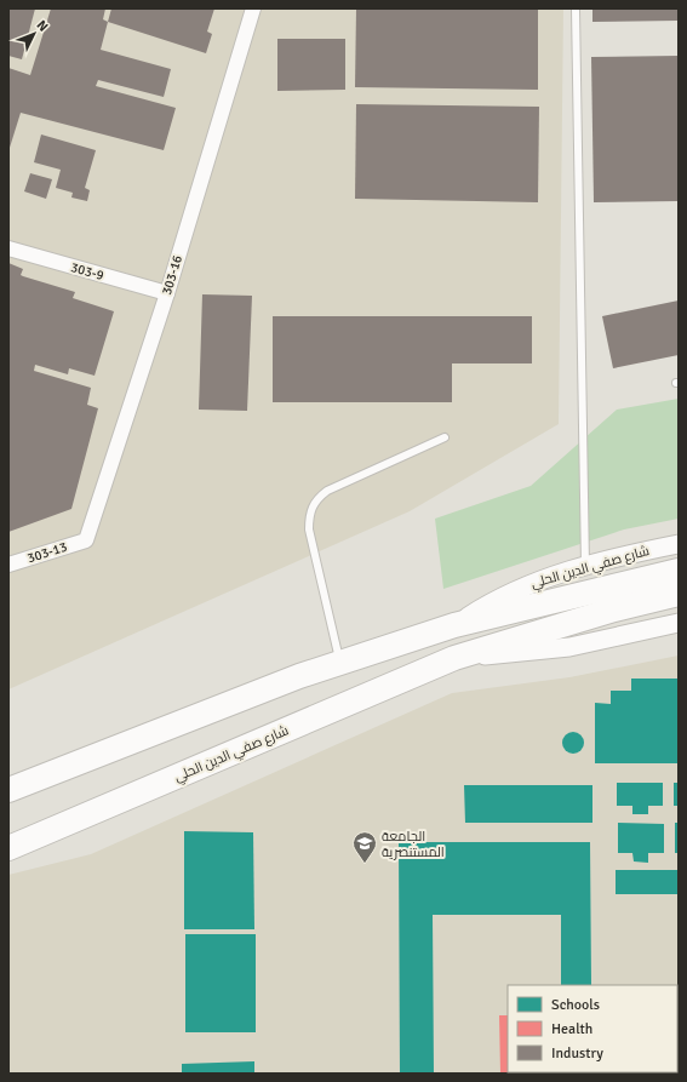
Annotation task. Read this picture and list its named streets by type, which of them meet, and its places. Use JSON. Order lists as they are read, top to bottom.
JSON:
{
  "streets": {
    "main road": ["شارع صفي الدين الحلي"],
    "street": ["303-9", "303-16", "303-13"]
  },
  "crossings": [
    ["303-9", "303-16"],
    ["303-16", "303-13"]
  ],
  "places": {
    "school or university": ["الجامعة المستنصرية"]
  },
  "legend": ["Schools", "Health", "Industry"],
  "north": "top right"
}
